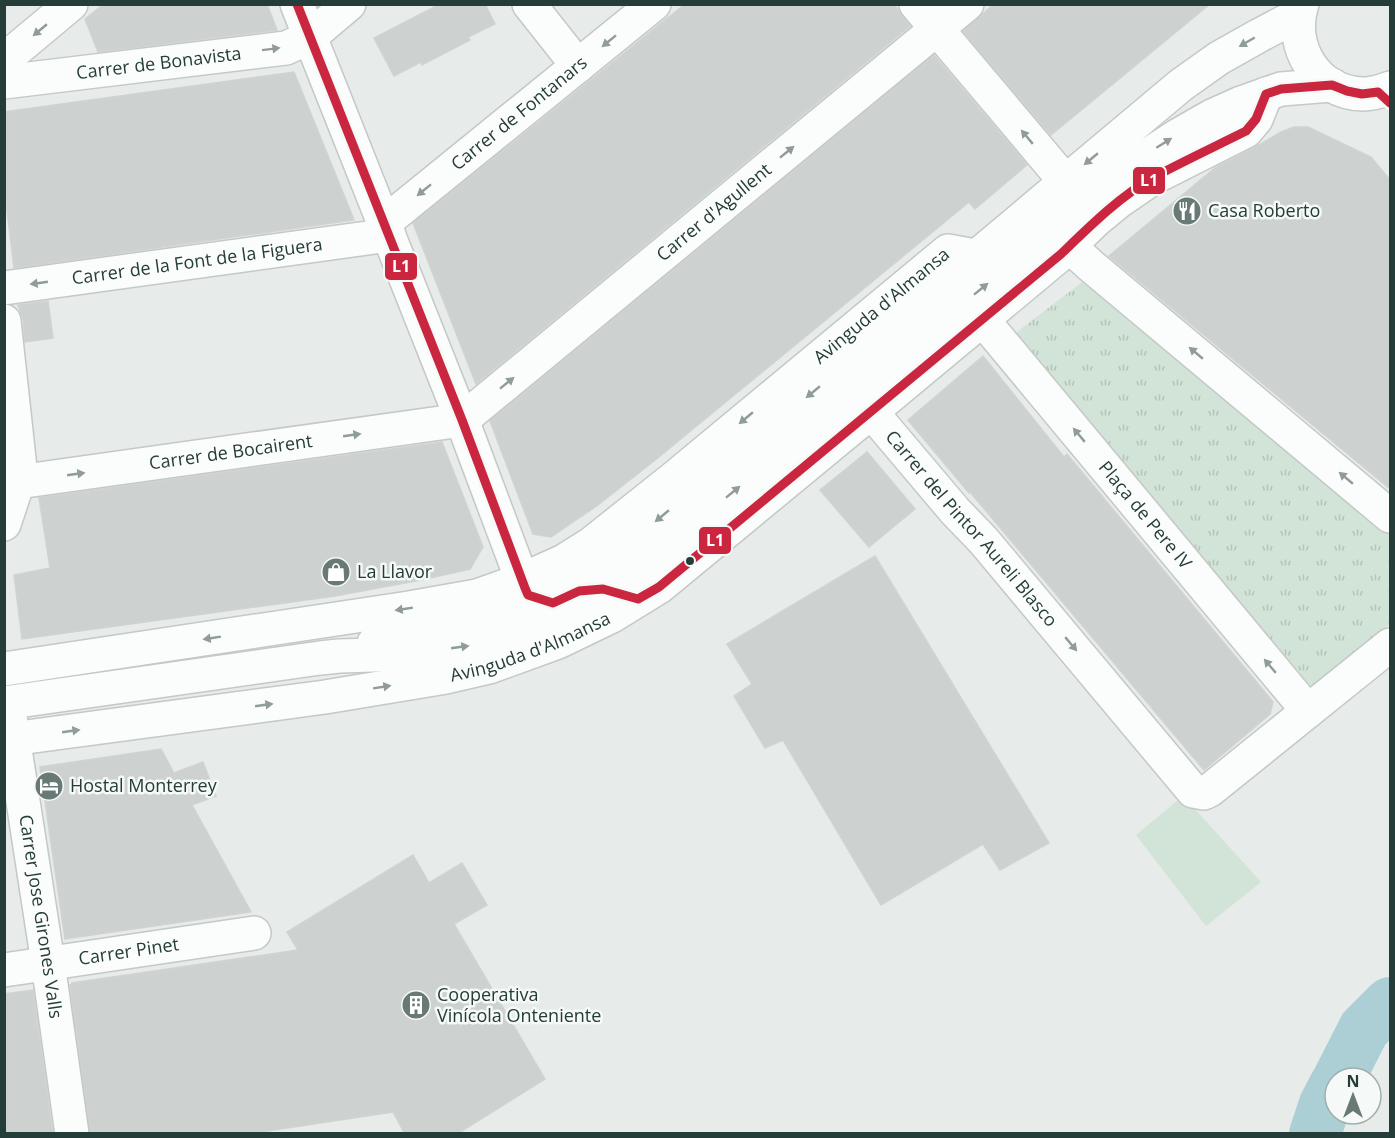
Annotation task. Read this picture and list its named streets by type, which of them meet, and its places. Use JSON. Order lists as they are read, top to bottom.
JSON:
{
  "streets": {
    "street": [
      "Carrer de Bonavista",
      "Carrer de Fontanars",
      "Carrer d'Agullent",
      "Carrer de la Font de la Figuera",
      "Avinguda d'Almansa",
      "Carrer de Bocairent",
      "Plaça de Pere IV",
      "Carrer del Pintor Aureli Blasco",
      "Carrer Jose Girones Valls",
      "Carrer Pinet"
    ]
  },
  "crossings": [
    ["Carrer de Fontanars", "Carrer de la Font de la Figuera"],
    ["Carrer d'Agullent", "Carrer de Bocairent"],
    ["Avinguda d'Almansa", "Plaça de Pere IV"],
    ["Avinguda d'Almansa", "Carrer del Pintor Aureli Blasco"],
    ["Avinguda d'Almansa", "Carrer Jose Girones Valls"],
    ["Plaça de Pere IV", "Carrer del Pintor Aureli Blasco"],
    ["Carrer Jose Girones Valls", "Carrer Pinet"]
  ],
  "one_way": [
    "Carrer de Bonavista",
    "Carrer de Fontanars",
    "Carrer d'Agullent",
    "Carrer de la Font de la Figuera",
    "Carrer de Bocairent"
  ],
  "places": {
    "restaurant": ["Casa Roberto"],
    "shop": ["La Llavor"],
    "hotel": ["Hostal Monterrey"],
    "building": ["Cooperativa Vinícola Onteniente"]
  },
  "lines": ["transit line L1"],
  "north": "top"
}
